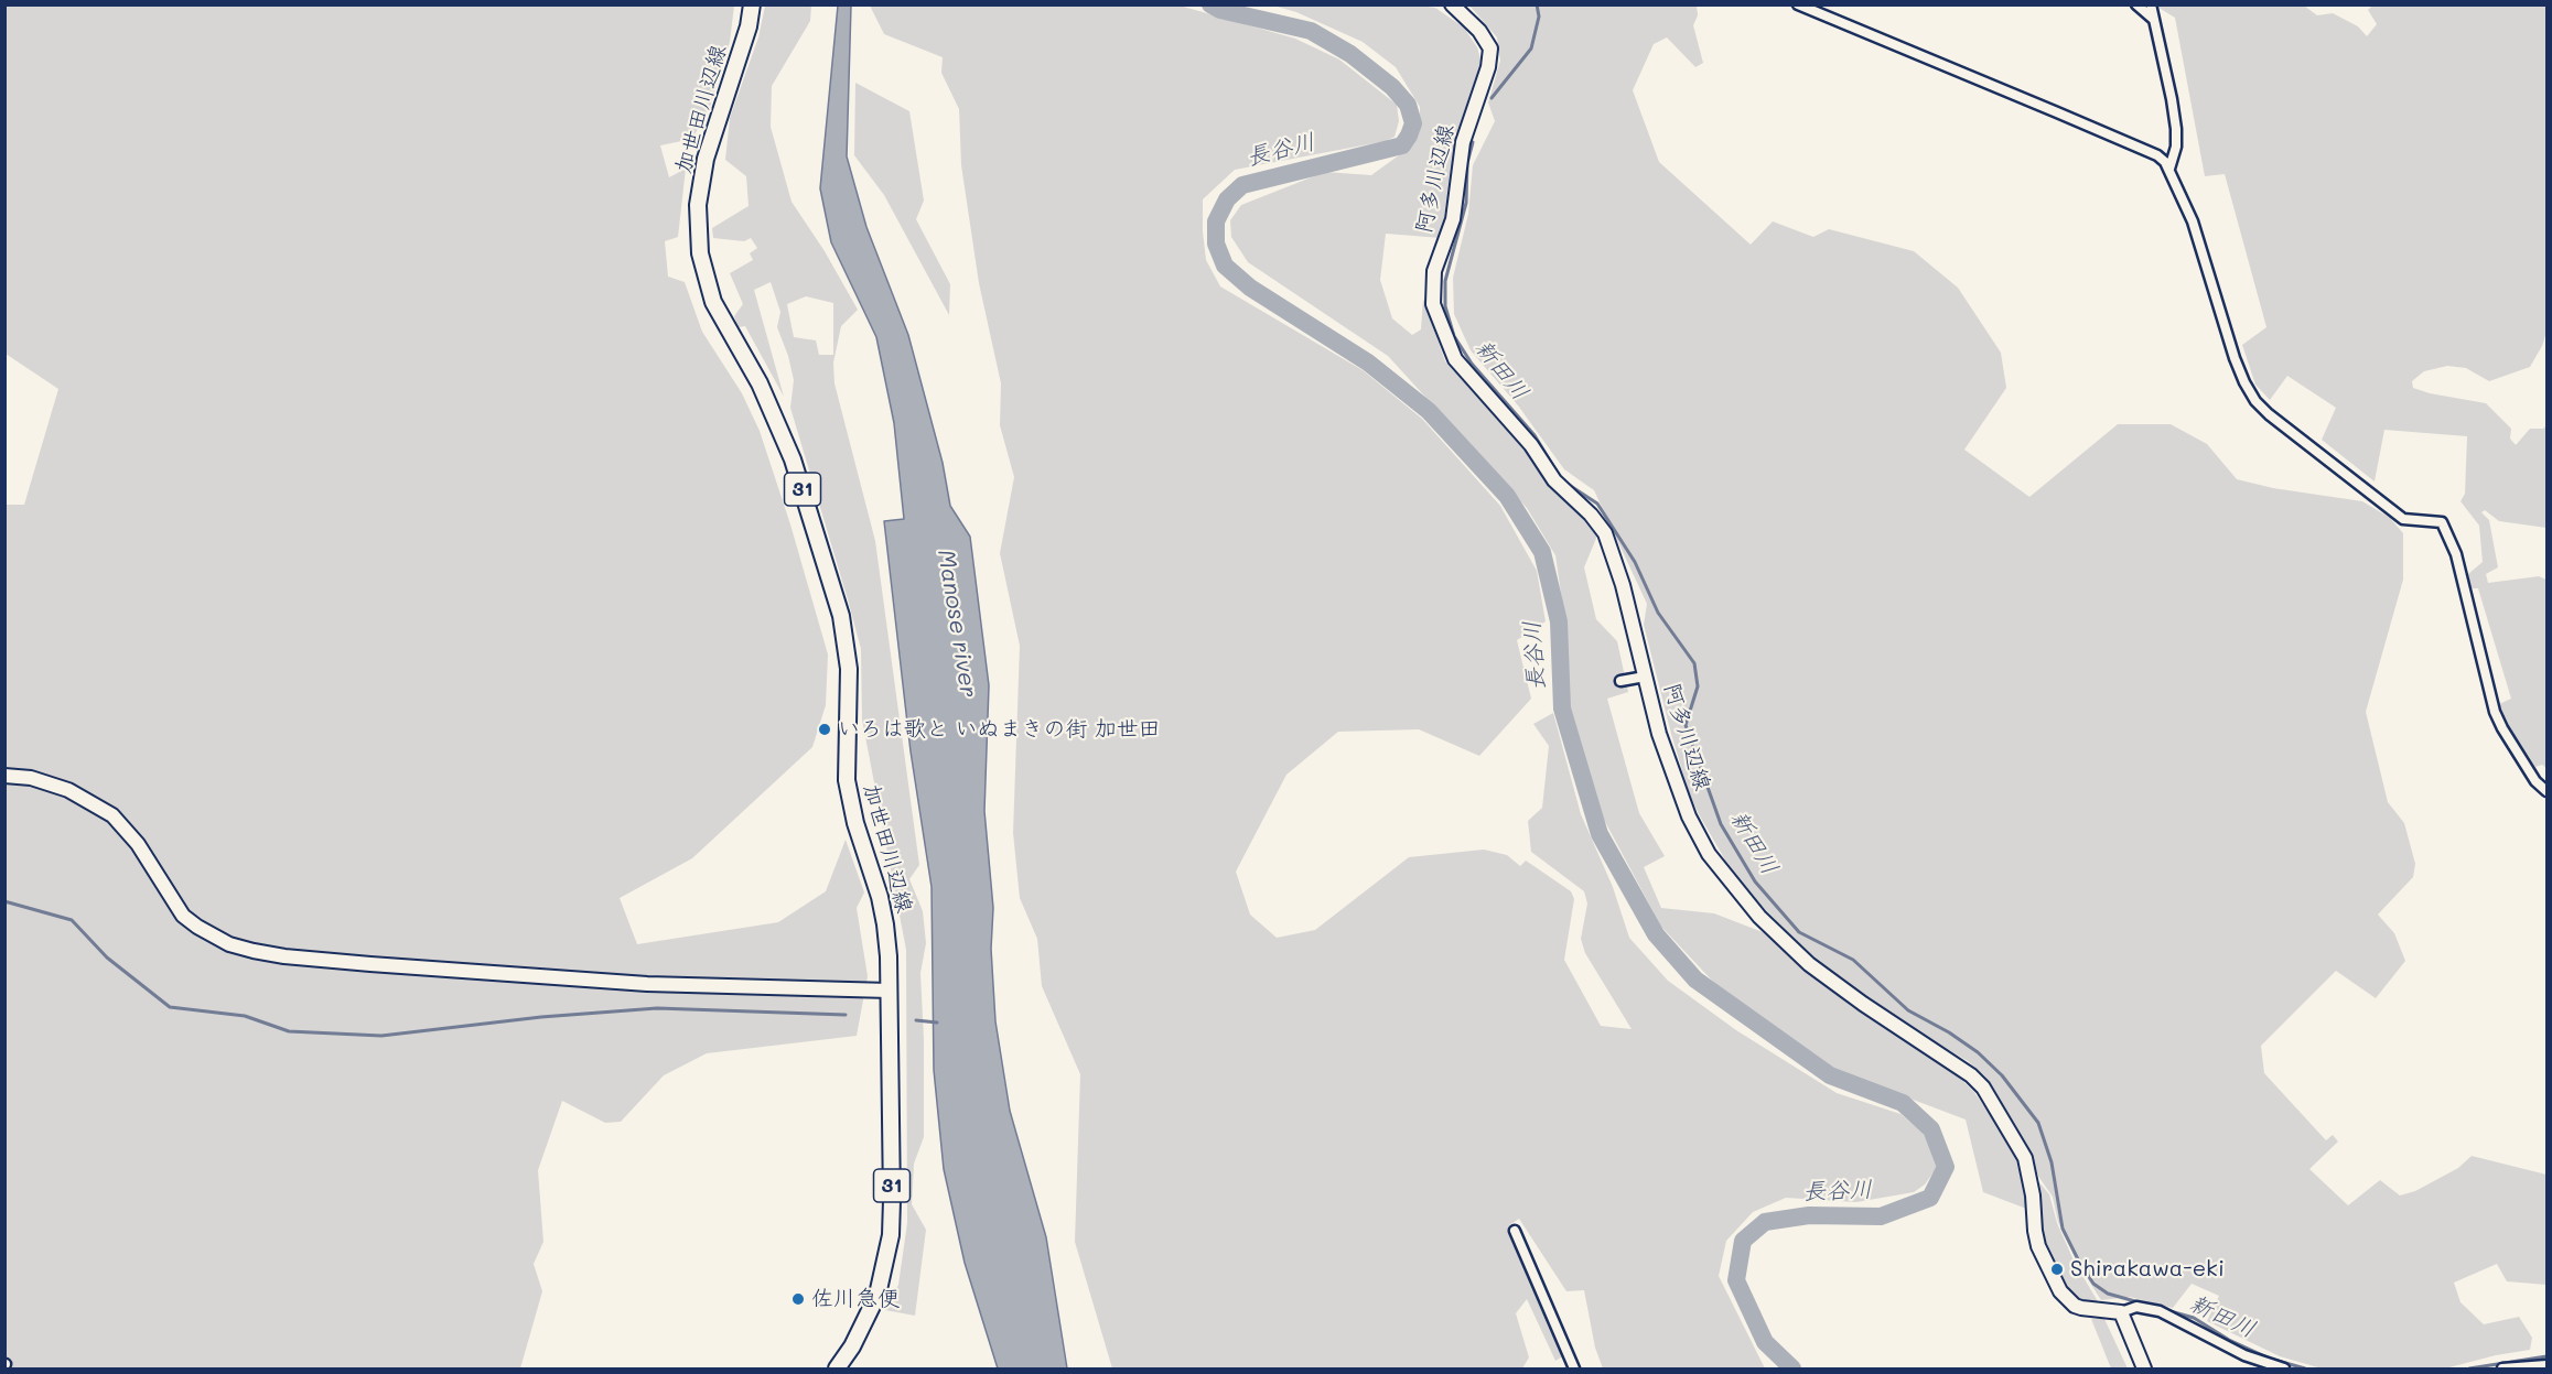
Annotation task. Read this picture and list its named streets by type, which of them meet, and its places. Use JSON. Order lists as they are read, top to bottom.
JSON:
{
  "streets": {
    "main road": ["加世田川辺線", "阿多川辺線", "31"]
  },
  "water": ["長谷川", "新田川", "Manose river"],
  "places": ["いろは歌と いぬまきの街 加世田", "Shirakawa-eki", "佐川急便"]
}
